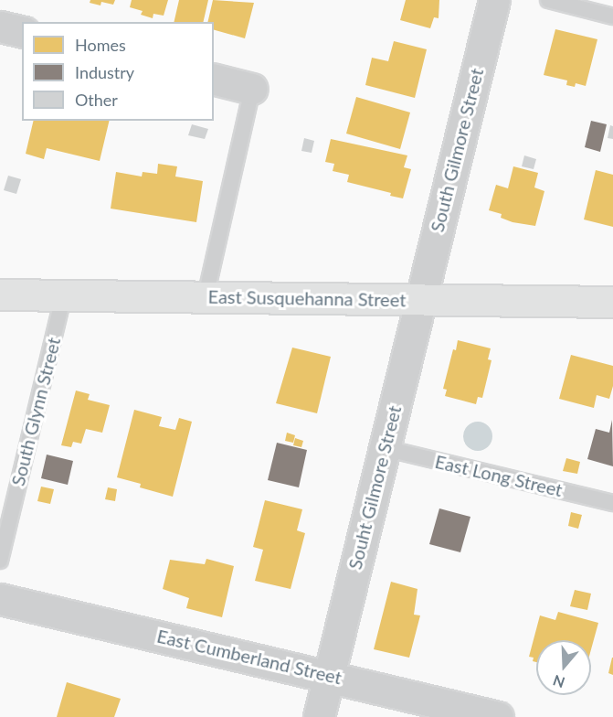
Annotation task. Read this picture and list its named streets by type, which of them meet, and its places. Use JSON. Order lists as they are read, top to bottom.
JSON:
{
  "streets": {
    "main road": ["East Susquehanna Street"],
    "street": ["South Gilmore Street", "Souht Gilmore Street", "East Cumberland Street"],
    "lane": ["South Glynn Street", "East Long Street"]
  },
  "crossings": [
    ["South Gilmore Street", "East Susquehanna Street"],
    ["South Gilmore Street", "Souht Gilmore Street"],
    ["East Susquehanna Street", "South Glynn Street"],
    ["East Susquehanna Street", "Souht Gilmore Street"],
    ["East Long Street", "Souht Gilmore Street"],
    ["Souht Gilmore Street", "East Cumberland Street"]
  ],
  "legend": ["Homes", "Industry", "Other"],
  "north": "bottom"
}
